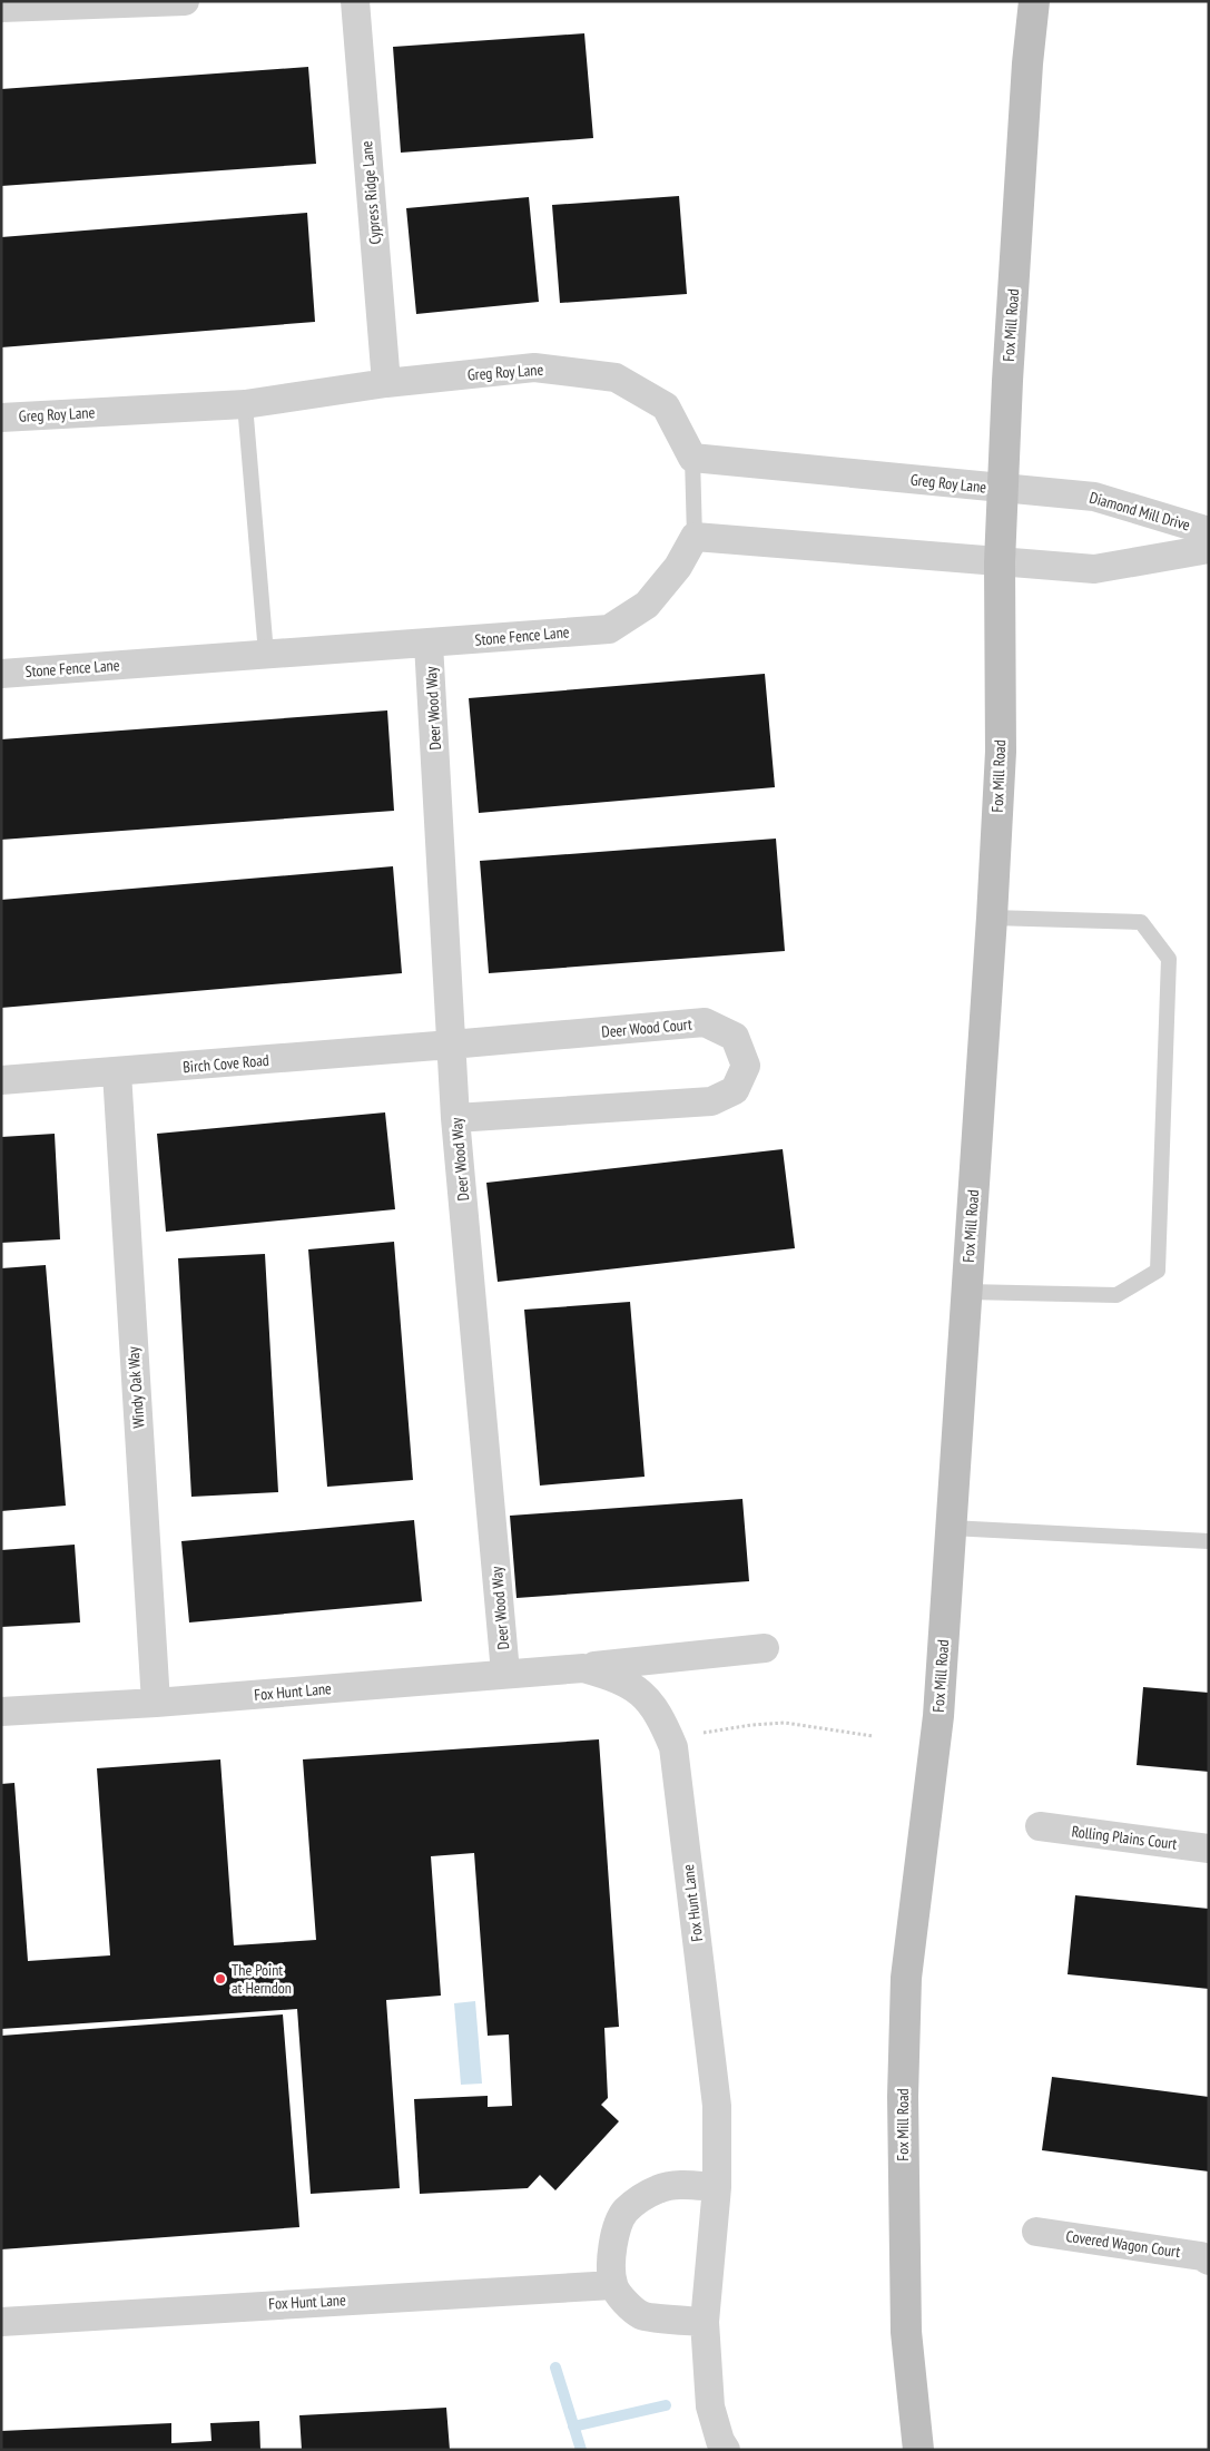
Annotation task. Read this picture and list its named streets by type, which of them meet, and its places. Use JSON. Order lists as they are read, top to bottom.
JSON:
{
  "streets": {
    "street": [
      "Cypress Ridge Lane",
      "Fox Mill Road",
      "Greg Roy Lane",
      "Diamond Mill Drive",
      "Stone Fence Lane",
      "Deer Wood Way",
      "Deer Wood Court",
      "Birch Cove Road",
      "Windy Oak Way",
      "Fox Hunt Lane",
      "Rolling Plains Court",
      "Covered Wagon Court"
    ]
  },
  "crossings": [
    ["Cypress Ridge Lane", "Greg Roy Lane"],
    ["Fox Mill Road", "Greg Roy Lane"],
    ["Fox Mill Road", "Diamond Mill Drive"],
    ["Greg Roy Lane", "Diamond Mill Drive"],
    ["Stone Fence Lane", "Deer Wood Way"],
    ["Deer Wood Way", "Deer Wood Court"],
    ["Deer Wood Way", "Birch Cove Road"],
    ["Deer Wood Way", "Fox Hunt Lane"],
    ["Deer Wood Court", "Birch Cove Road"],
    ["Birch Cove Road", "Windy Oak Way"],
    ["Windy Oak Way", "Fox Hunt Lane"]
  ],
  "places": ["The Point at Herndon"]
}
